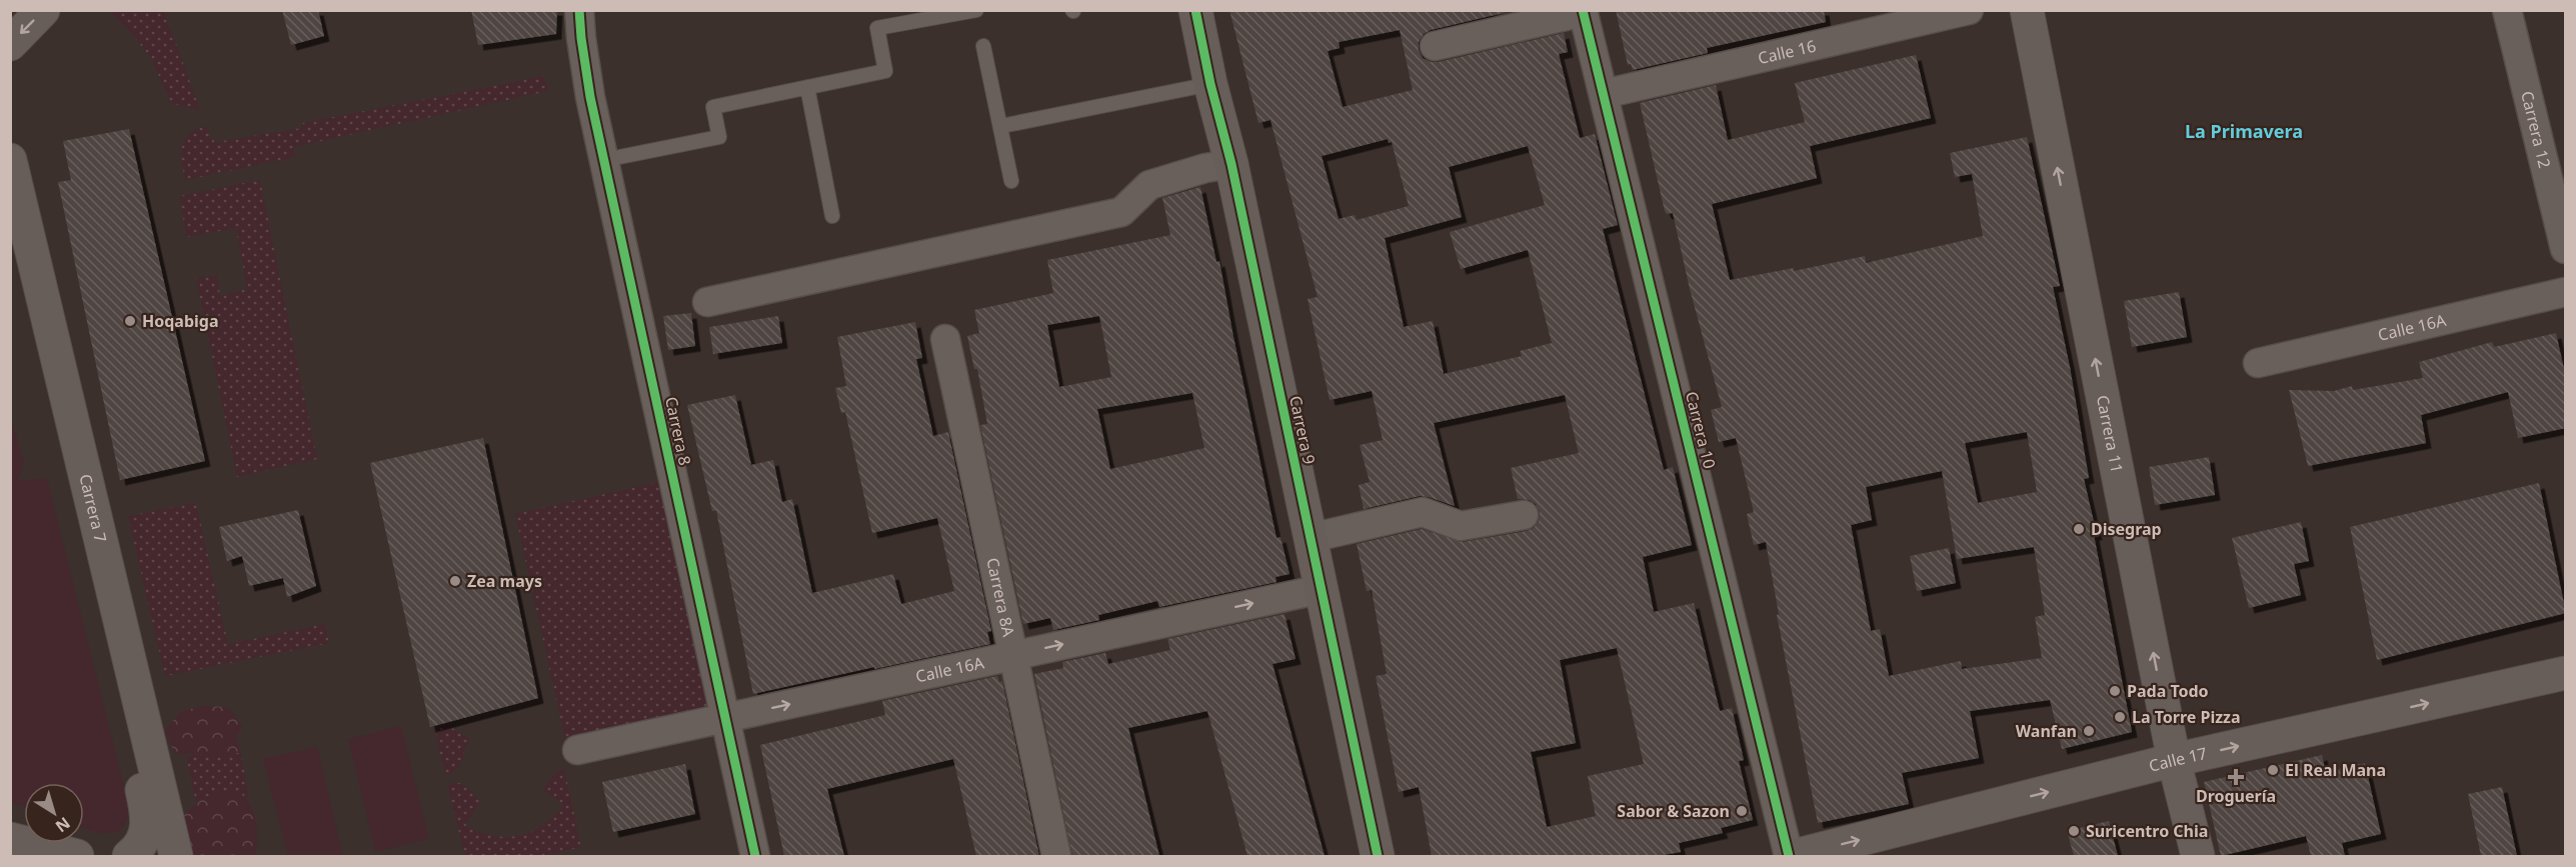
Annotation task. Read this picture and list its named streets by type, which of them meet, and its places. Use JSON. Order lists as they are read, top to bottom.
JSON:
{
  "streets": {
    "street": [
      "Calle 16",
      "Carrera 12",
      "Calle 16A",
      "Carrera 9",
      "Carrera 10",
      "Carrera 8",
      "Carrera 11",
      "Carrera 7",
      "Carrera 8A",
      "Calle 17"
    ]
  },
  "crossings": [
    ["Calle 16", "Carrera 10"],
    ["Calle 16A", "Carrera 9"],
    ["Calle 16A", "Carrera 8"],
    ["Calle 16A", "Carrera 8A"],
    ["Carrera 11", "Calle 17"]
  ],
  "one_way": ["Calle 16A", "Carrera 11", "Calle 17"],
  "districts": ["La Primavera"],
  "places": {
    "other": [
      "Hoqabiga",
      "Disegrap",
      "Zea mays",
      "Pada Todo",
      "La Torre Pizza",
      "Wanfan",
      "El Real Mana",
      "Sabor & Sazon",
      "Suricentro Chia"
    ],
    "health": ["Droguería"]
  },
  "north": "bottom right"
}
